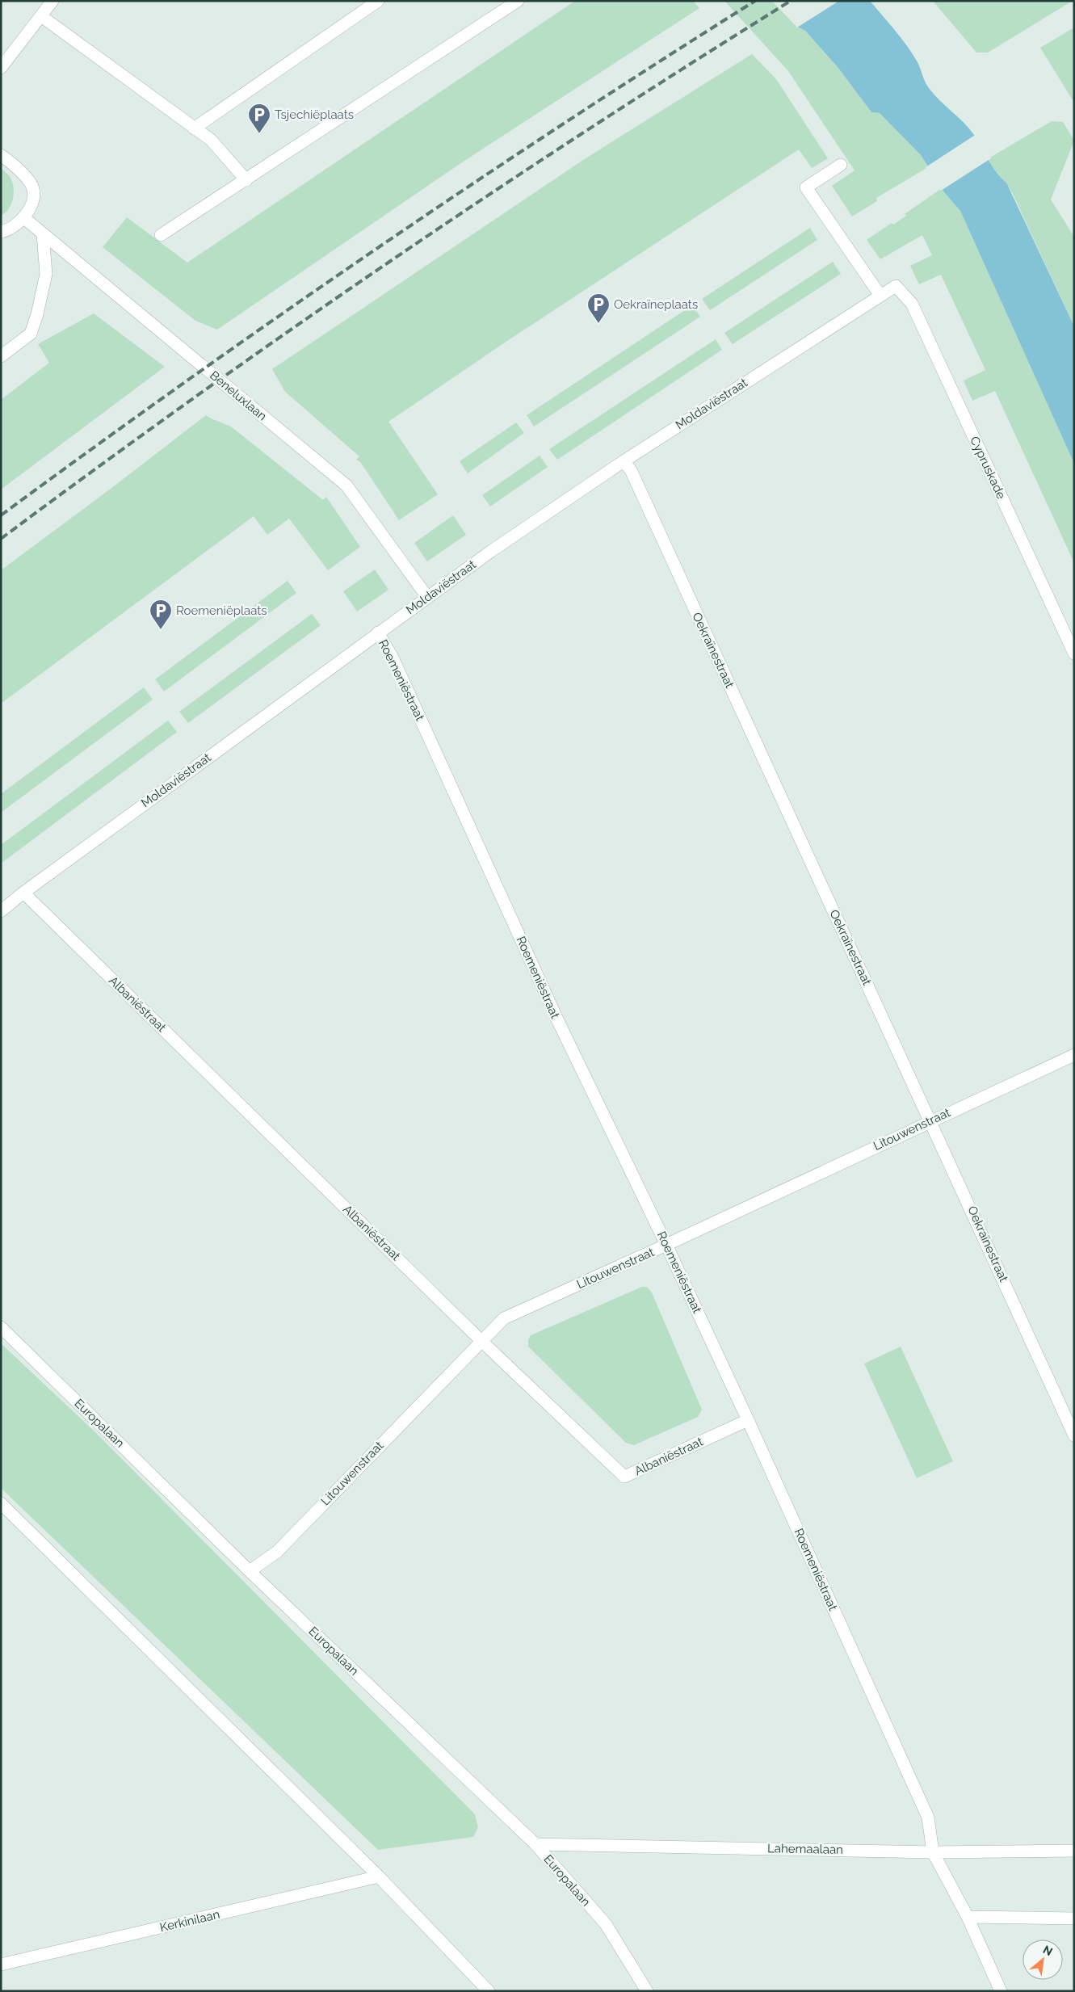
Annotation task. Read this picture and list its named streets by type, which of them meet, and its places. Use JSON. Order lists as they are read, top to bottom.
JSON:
{
  "streets": {
    "street": [
      "Beneluxlaan",
      "Moldaviëstraat",
      "Cypruskade",
      "Oekraïnestraat",
      "Roemeniëstraat",
      "Albaniëstraat",
      "Litouwenstraat",
      "Europalaan",
      "Lahemaalaan",
      "Kerkinilaan"
    ]
  },
  "crossings": [
    ["Beneluxlaan", "Moldaviëstraat"],
    ["Moldaviëstraat", "Cypruskade"],
    ["Moldaviëstraat", "Oekraïnestraat"],
    ["Moldaviëstraat", "Roemeniëstraat"],
    ["Moldaviëstraat", "Albaniëstraat"],
    ["Oekraïnestraat", "Litouwenstraat"],
    ["Roemeniëstraat", "Albaniëstraat"],
    ["Roemeniëstraat", "Litouwenstraat"],
    ["Roemeniëstraat", "Lahemaalaan"],
    ["Albaniëstraat", "Litouwenstraat"],
    ["Litouwenstraat", "Europalaan"],
    ["Europalaan", "Lahemaalaan"]
  ],
  "places": {
    "parking": ["Tsjechiëplaats", "Oekraïneplaats", "Roemeniëplaats"]
  },
  "north": "top right"
}
